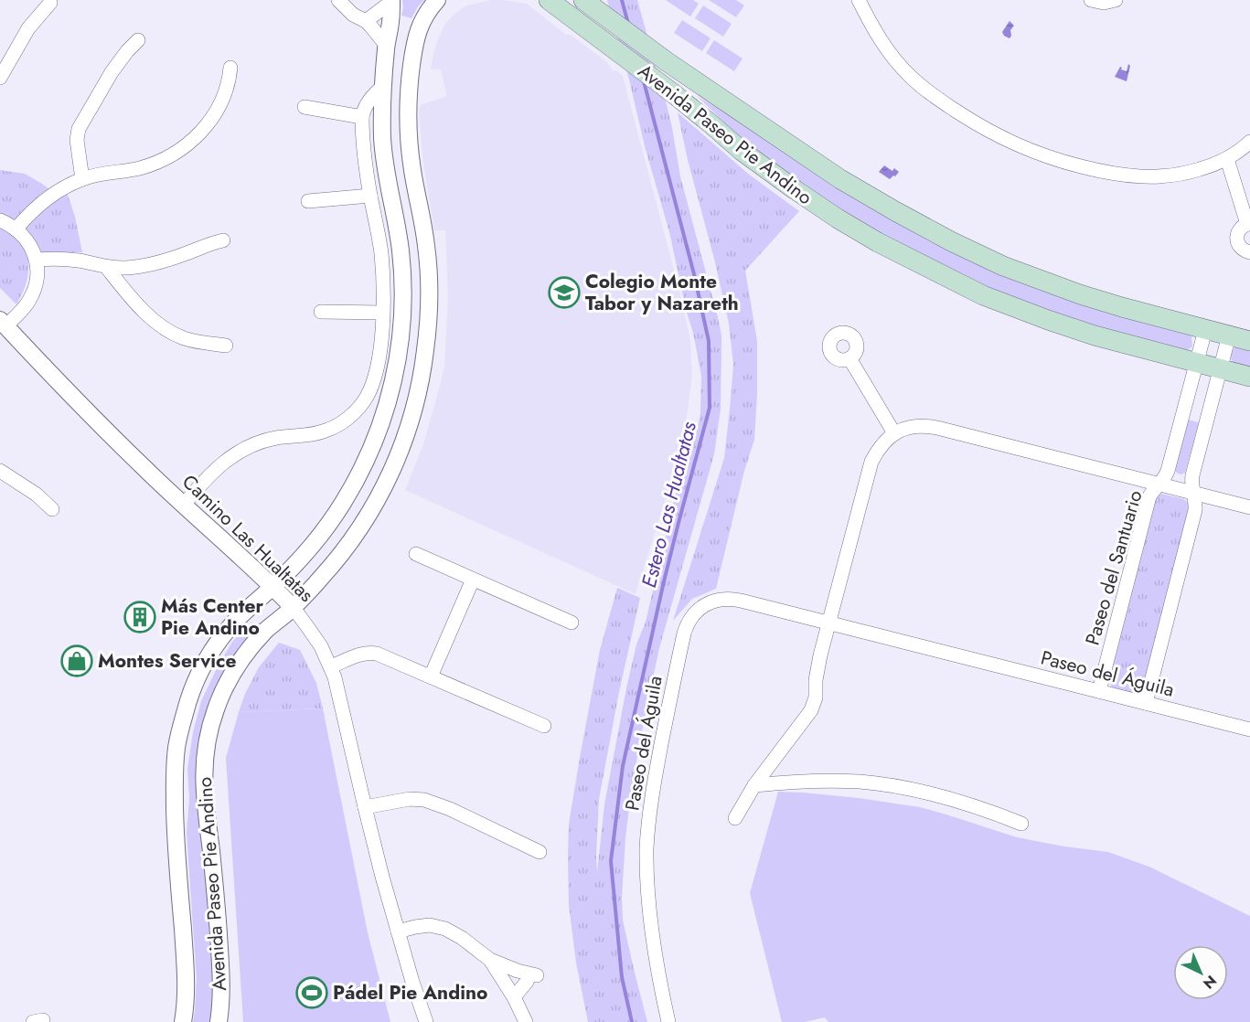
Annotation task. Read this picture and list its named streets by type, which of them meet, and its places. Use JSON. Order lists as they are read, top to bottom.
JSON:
{
  "streets": {
    "main road": ["Avenida Paseo Pie Andino"],
    "street": ["Camino Las Hualtatas", "Paseo del Santuario", "Paseo del Águila"]
  },
  "crossings": [
    ["Avenida Paseo Pie Andino", "Camino Las Hualtatas"],
    ["Avenida Paseo Pie Andino", "Paseo del Santuario"],
    ["Paseo del Santuario", "Paseo del Águila"]
  ],
  "water": ["Estero Las Hualtatas"],
  "places": {
    "school or university": ["Colegio Monte Tabor y Nazareth"],
    "building": ["Más Center Pie Andino"],
    "shop": ["Montes Service"],
    "sports": ["Pádel Pie Andino"]
  },
  "north": "bottom right"
}
